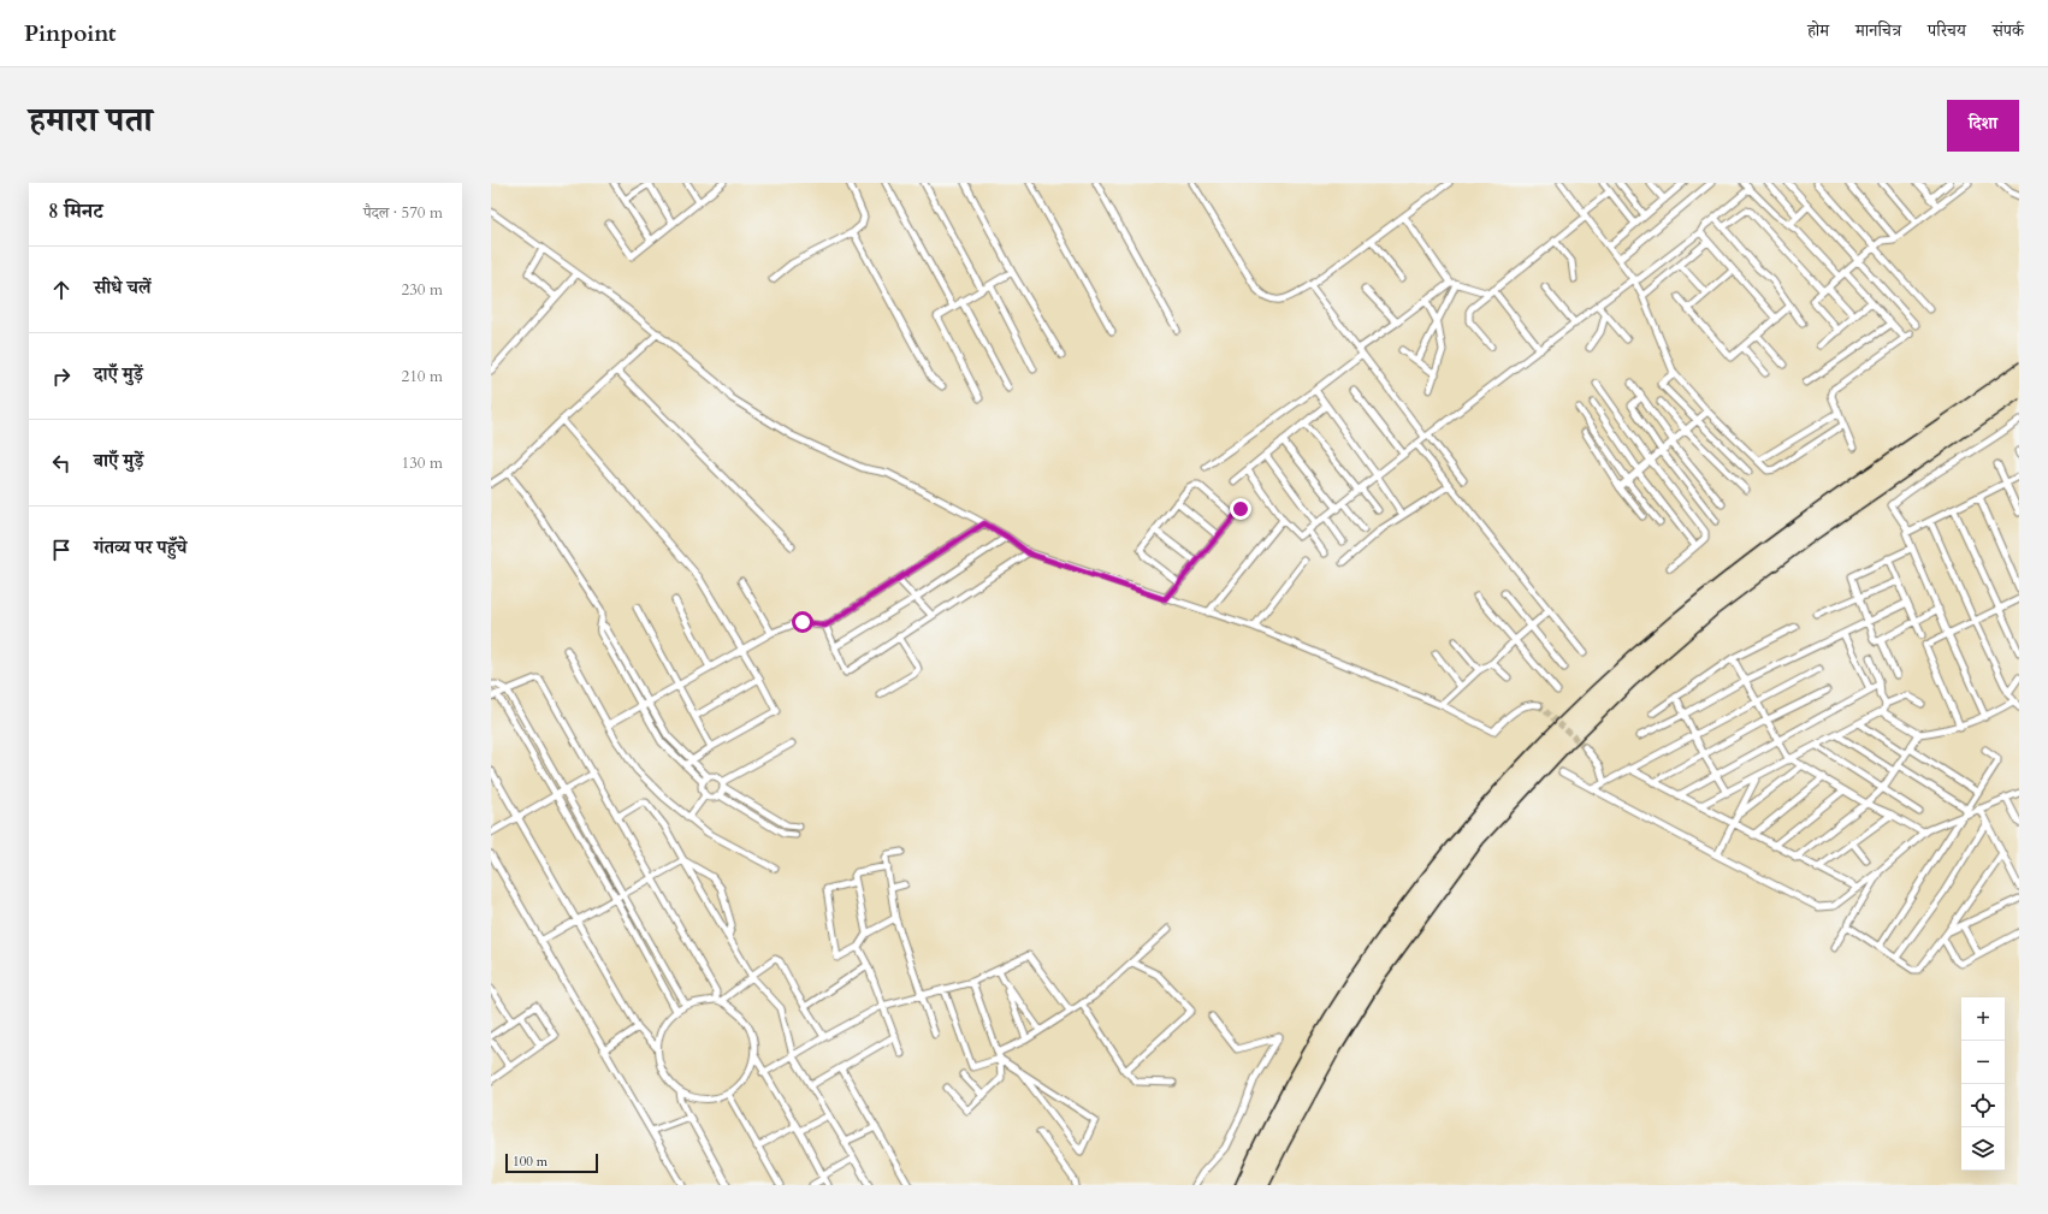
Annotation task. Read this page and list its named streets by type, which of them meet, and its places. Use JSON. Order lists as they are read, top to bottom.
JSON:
{
  "scale_bar": "100 m",
  "page": {
    "header": "Pinpoint",
    "nav": [
      "होम",
      "मानचित्र",
      "परिचय",
      "संपर्क"
    ],
    "title": "हमारा पता",
    "buttons": "दिशा",
    "heading": ["8 मिनट", "पैदल · 570 m"],
    "list": [
      ["सीधे चलें", "230 m"],
      ["दाएँ मुड़ें", "210 m"],
      ["बाएँ मुड़ें", "130 m"],
      "गंतव्य पर पहुँचे"
    ],
    "map_buttons": ["+", "−"],
    "scale": "100 m"
  }
}
